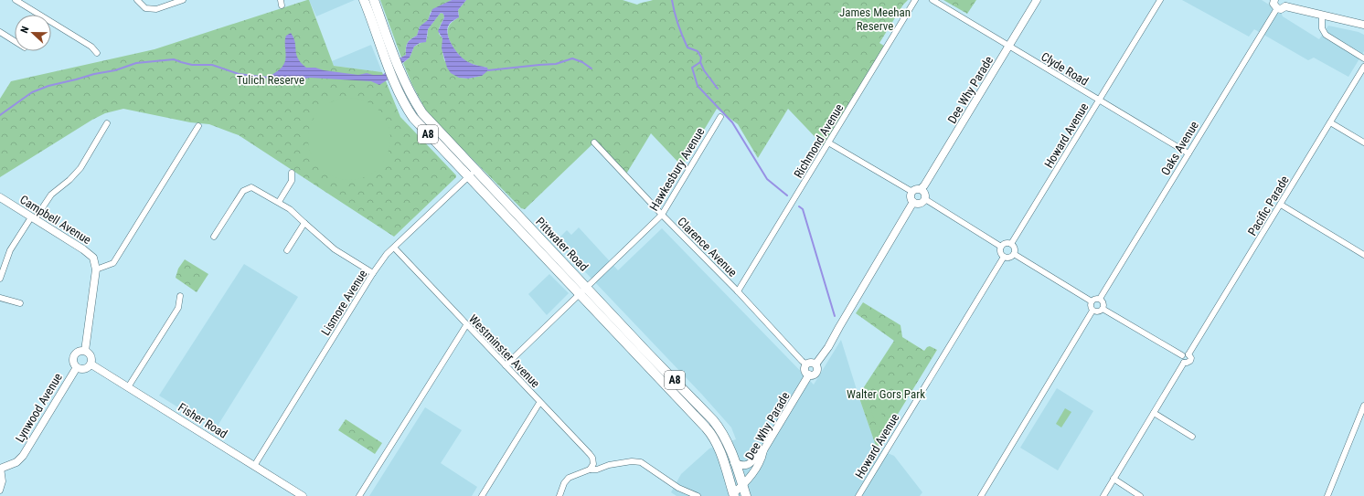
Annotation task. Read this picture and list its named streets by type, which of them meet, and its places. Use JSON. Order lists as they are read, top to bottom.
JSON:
{
  "streets": {
    "highway": ["A8", "Pittwater Road"],
    "main road": [
      "Dee Why Parade",
      "Campbell Avenue",
      "Lynwood Avenue",
      "Fisher Road"
    ],
    "street": [
      "Clyde Road",
      "Howard Avenue",
      "Richmond Avenue",
      "Oaks Avenue",
      "Hawkesbury Avenue",
      "Pacific Parade",
      "Clarence Avenue",
      "Lismore Avenue",
      "Westminster Avenue"
    ]
  },
  "crossings": [
    ["Clyde Road", "Dee Why Parade"],
    ["Clyde Road", "Howard Avenue"],
    ["Clyde Road", "Oaks Avenue"],
    ["Dee Why Parade", "Pittwater Road"],
    ["Dee Why Parade", "Clarence Avenue"],
    ["Richmond Avenue", "Clarence Avenue"],
    ["Hawkesbury Avenue", "Pittwater Road"],
    ["Hawkesbury Avenue", "Clarence Avenue"],
    ["Hawkesbury Avenue", "Westminster Avenue"],
    ["Campbell Avenue", "Lynwood Avenue"],
    ["Campbell Avenue", "Fisher Road"],
    ["Pittwater Road", "Lismore Avenue"],
    ["Lismore Avenue", "Westminster Avenue"],
    ["Lismore Avenue", "Fisher Road"],
    ["Lynwood Avenue", "Fisher Road"]
  ],
  "parks": ["James Meehan Reserve", "Tulich Reserve", "Walter Gors Park"],
  "north": "left"
}
